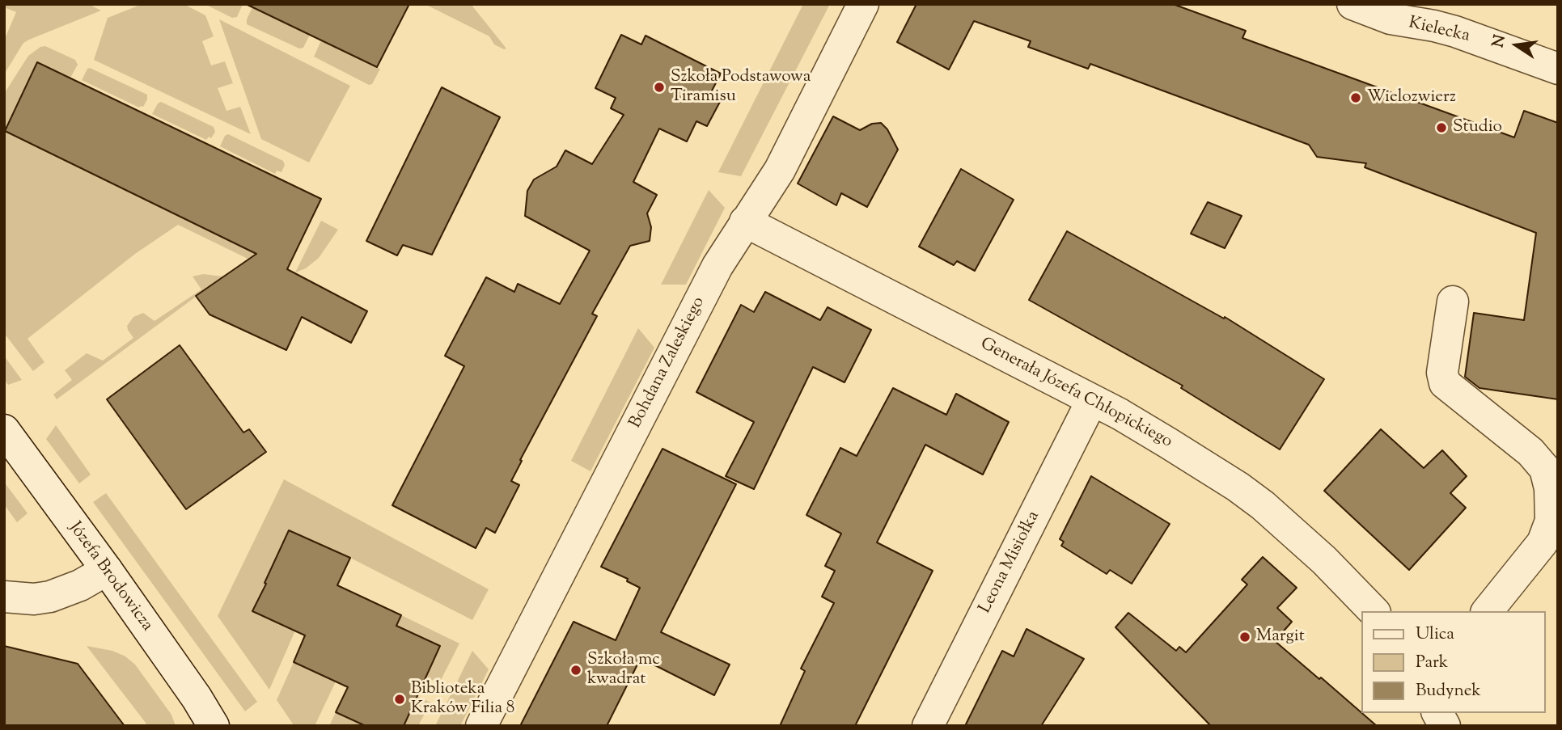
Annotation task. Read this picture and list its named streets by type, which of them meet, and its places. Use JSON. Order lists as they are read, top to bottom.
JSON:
{
  "streets": {
    "street": [
      "Kielecka",
      "Bohdana Zaleskiego",
      "Generała Józefa Chłopickiego",
      "Leona Misiołka",
      "Józefa Brodowicza"
    ]
  },
  "crossings": [
    ["Bohdana Zaleskiego", "Generała Józefa Chłopickiego"],
    ["Generała Józefa Chłopickiego", "Leona Misiołka"]
  ],
  "places": [
    "Szkoła Podstawowa Tiramisu",
    "Wielozwierz",
    "Studio",
    "Margit",
    "Szkoła mc kwadrat",
    "Biblioteka Kraków Filia 8"
  ],
  "legend": ["Ulica", "Park", "Budynek"],
  "north": "left"
}
